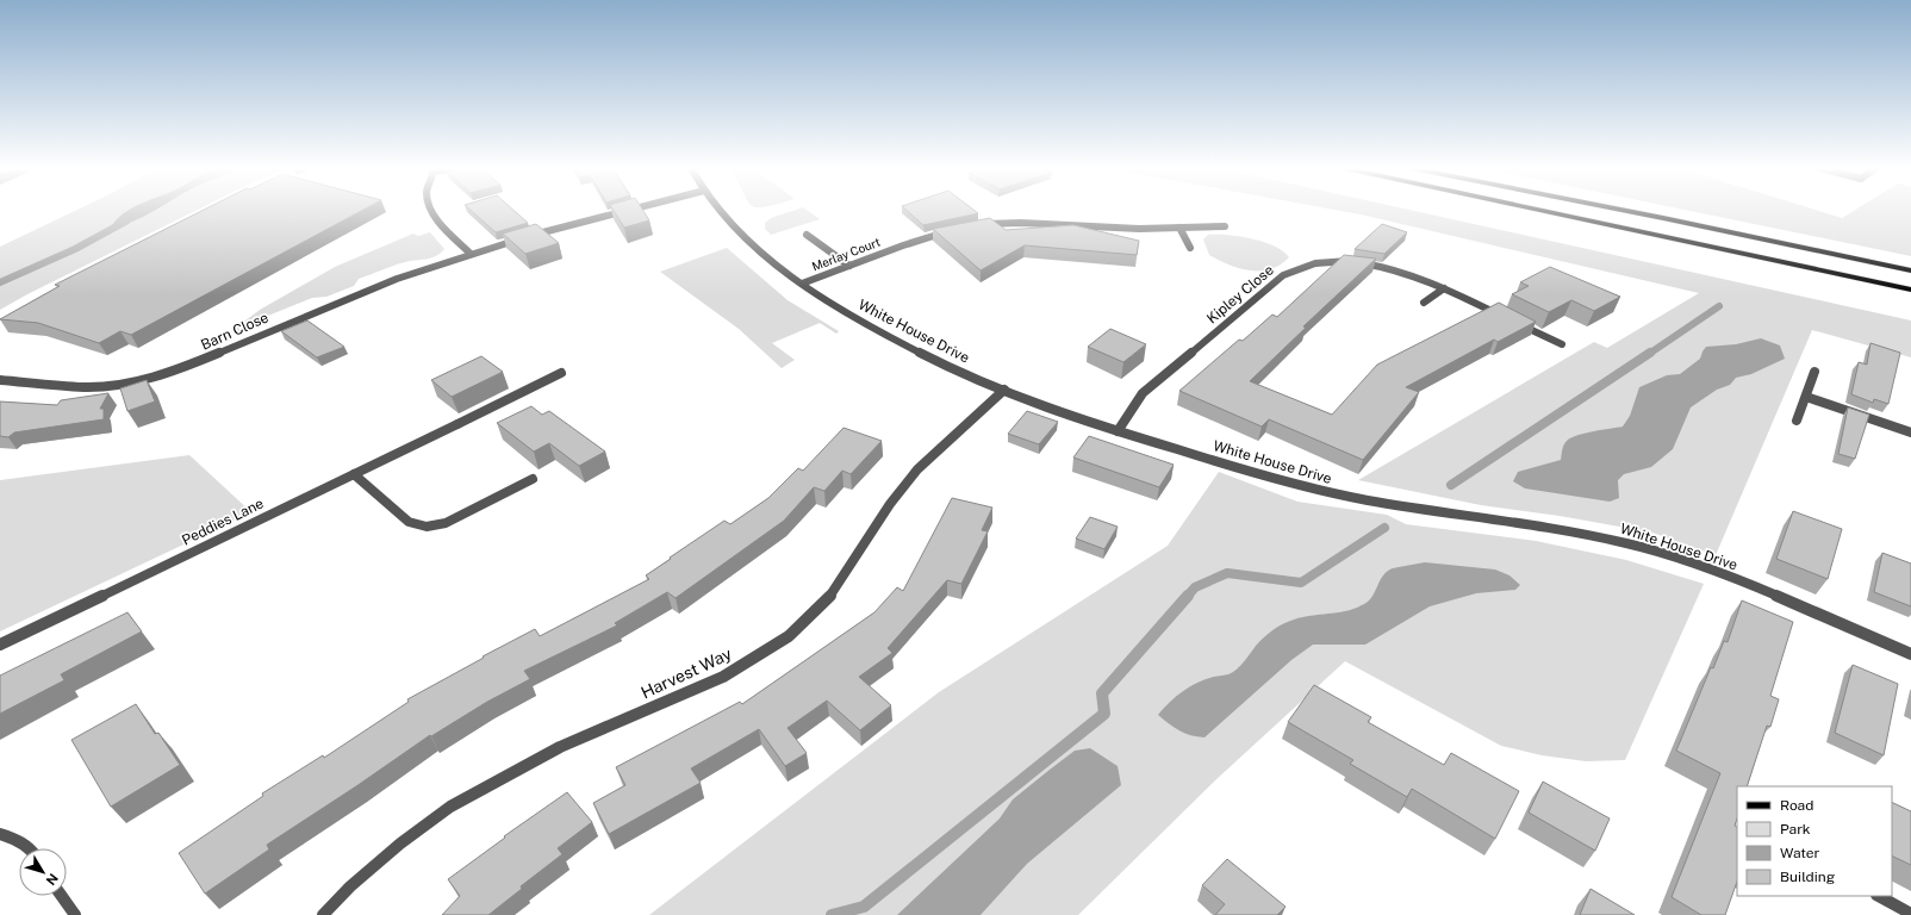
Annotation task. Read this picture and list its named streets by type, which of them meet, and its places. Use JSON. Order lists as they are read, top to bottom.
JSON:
{
  "streets": {
    "street": [
      "Merlay Court",
      "Kipley Close",
      "Barn Close",
      "White House Drive",
      "Peddies Lane",
      "Harvest Way"
    ]
  },
  "crossings": [
    ["Merlay Court", "White House Drive"],
    ["Kipley Close", "White House Drive"],
    ["White House Drive", "Harvest Way"]
  ],
  "legend": [
    "Road",
    "Park",
    "Water",
    "Building"
  ],
  "north": "bottom right"
}
